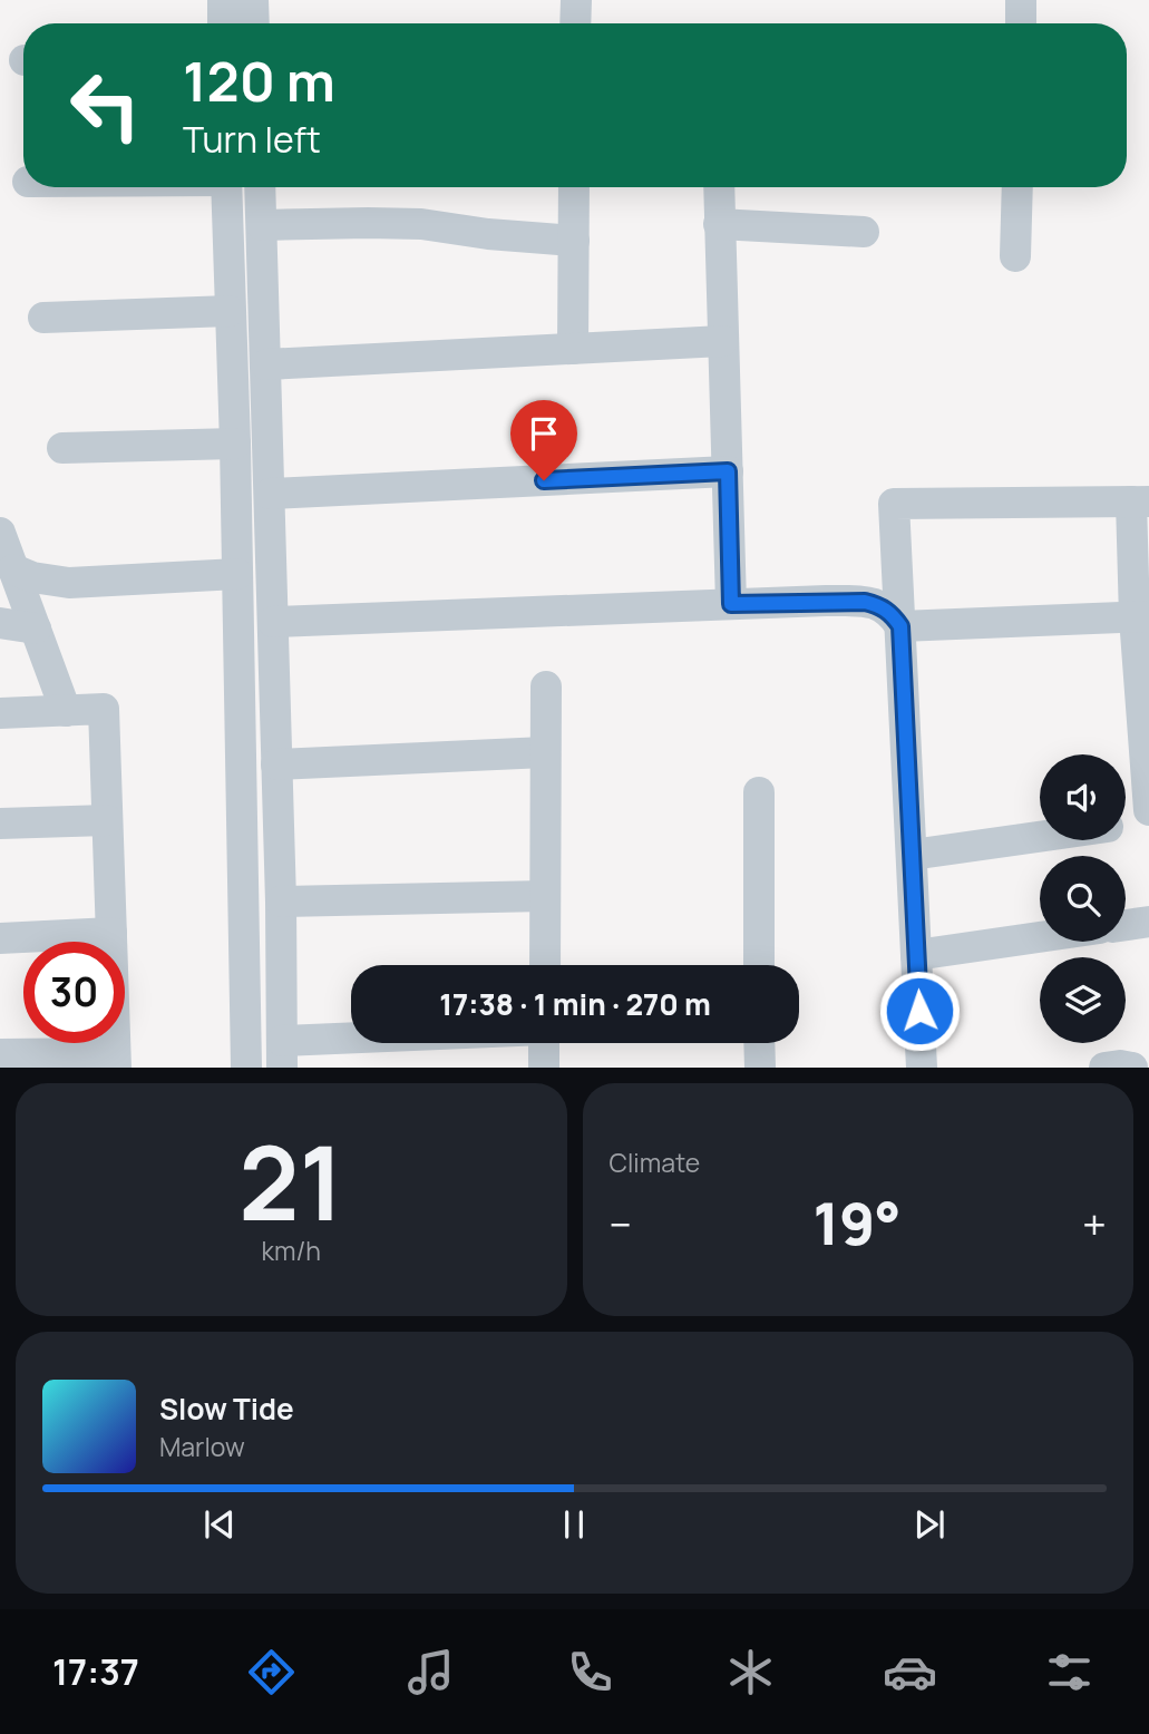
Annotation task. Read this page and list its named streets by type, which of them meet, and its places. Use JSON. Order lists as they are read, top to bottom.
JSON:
{
  "page": {
    "turn": ["120 m", "Turn left"],
    "limit": "30",
    "trip": "17:38 · 1 min · 270 m",
    "tile": [
      ["21", "km/h"],
      "Climate"
    ],
    "heat": ["−", "19°", "+"],
    "song": ["Slow Tide", "Marlow"],
    "tabs": "17:37"
  }
}
